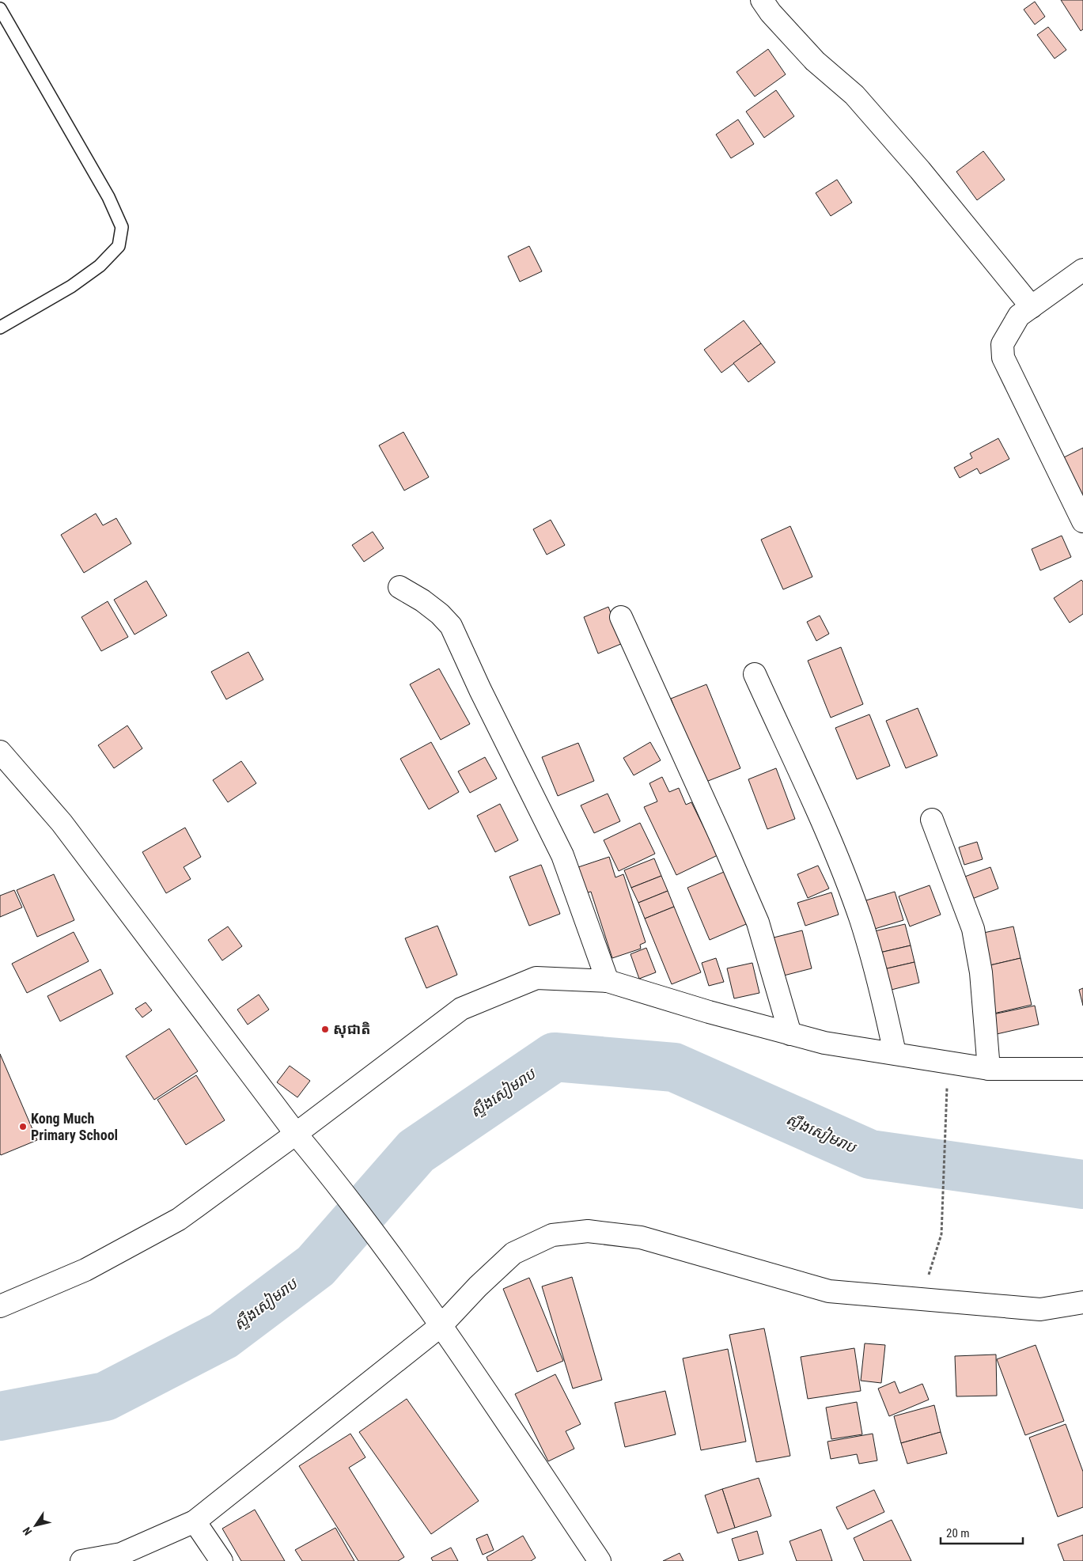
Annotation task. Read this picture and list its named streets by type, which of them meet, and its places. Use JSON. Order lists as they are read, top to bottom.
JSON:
{
  "water": ["ស្ទឹងសៀមរាប"],
  "places": ["សុជាតិ", "Kong Much Primary School"],
  "scale_bar": "20 m",
  "north": "bottom left"
}
